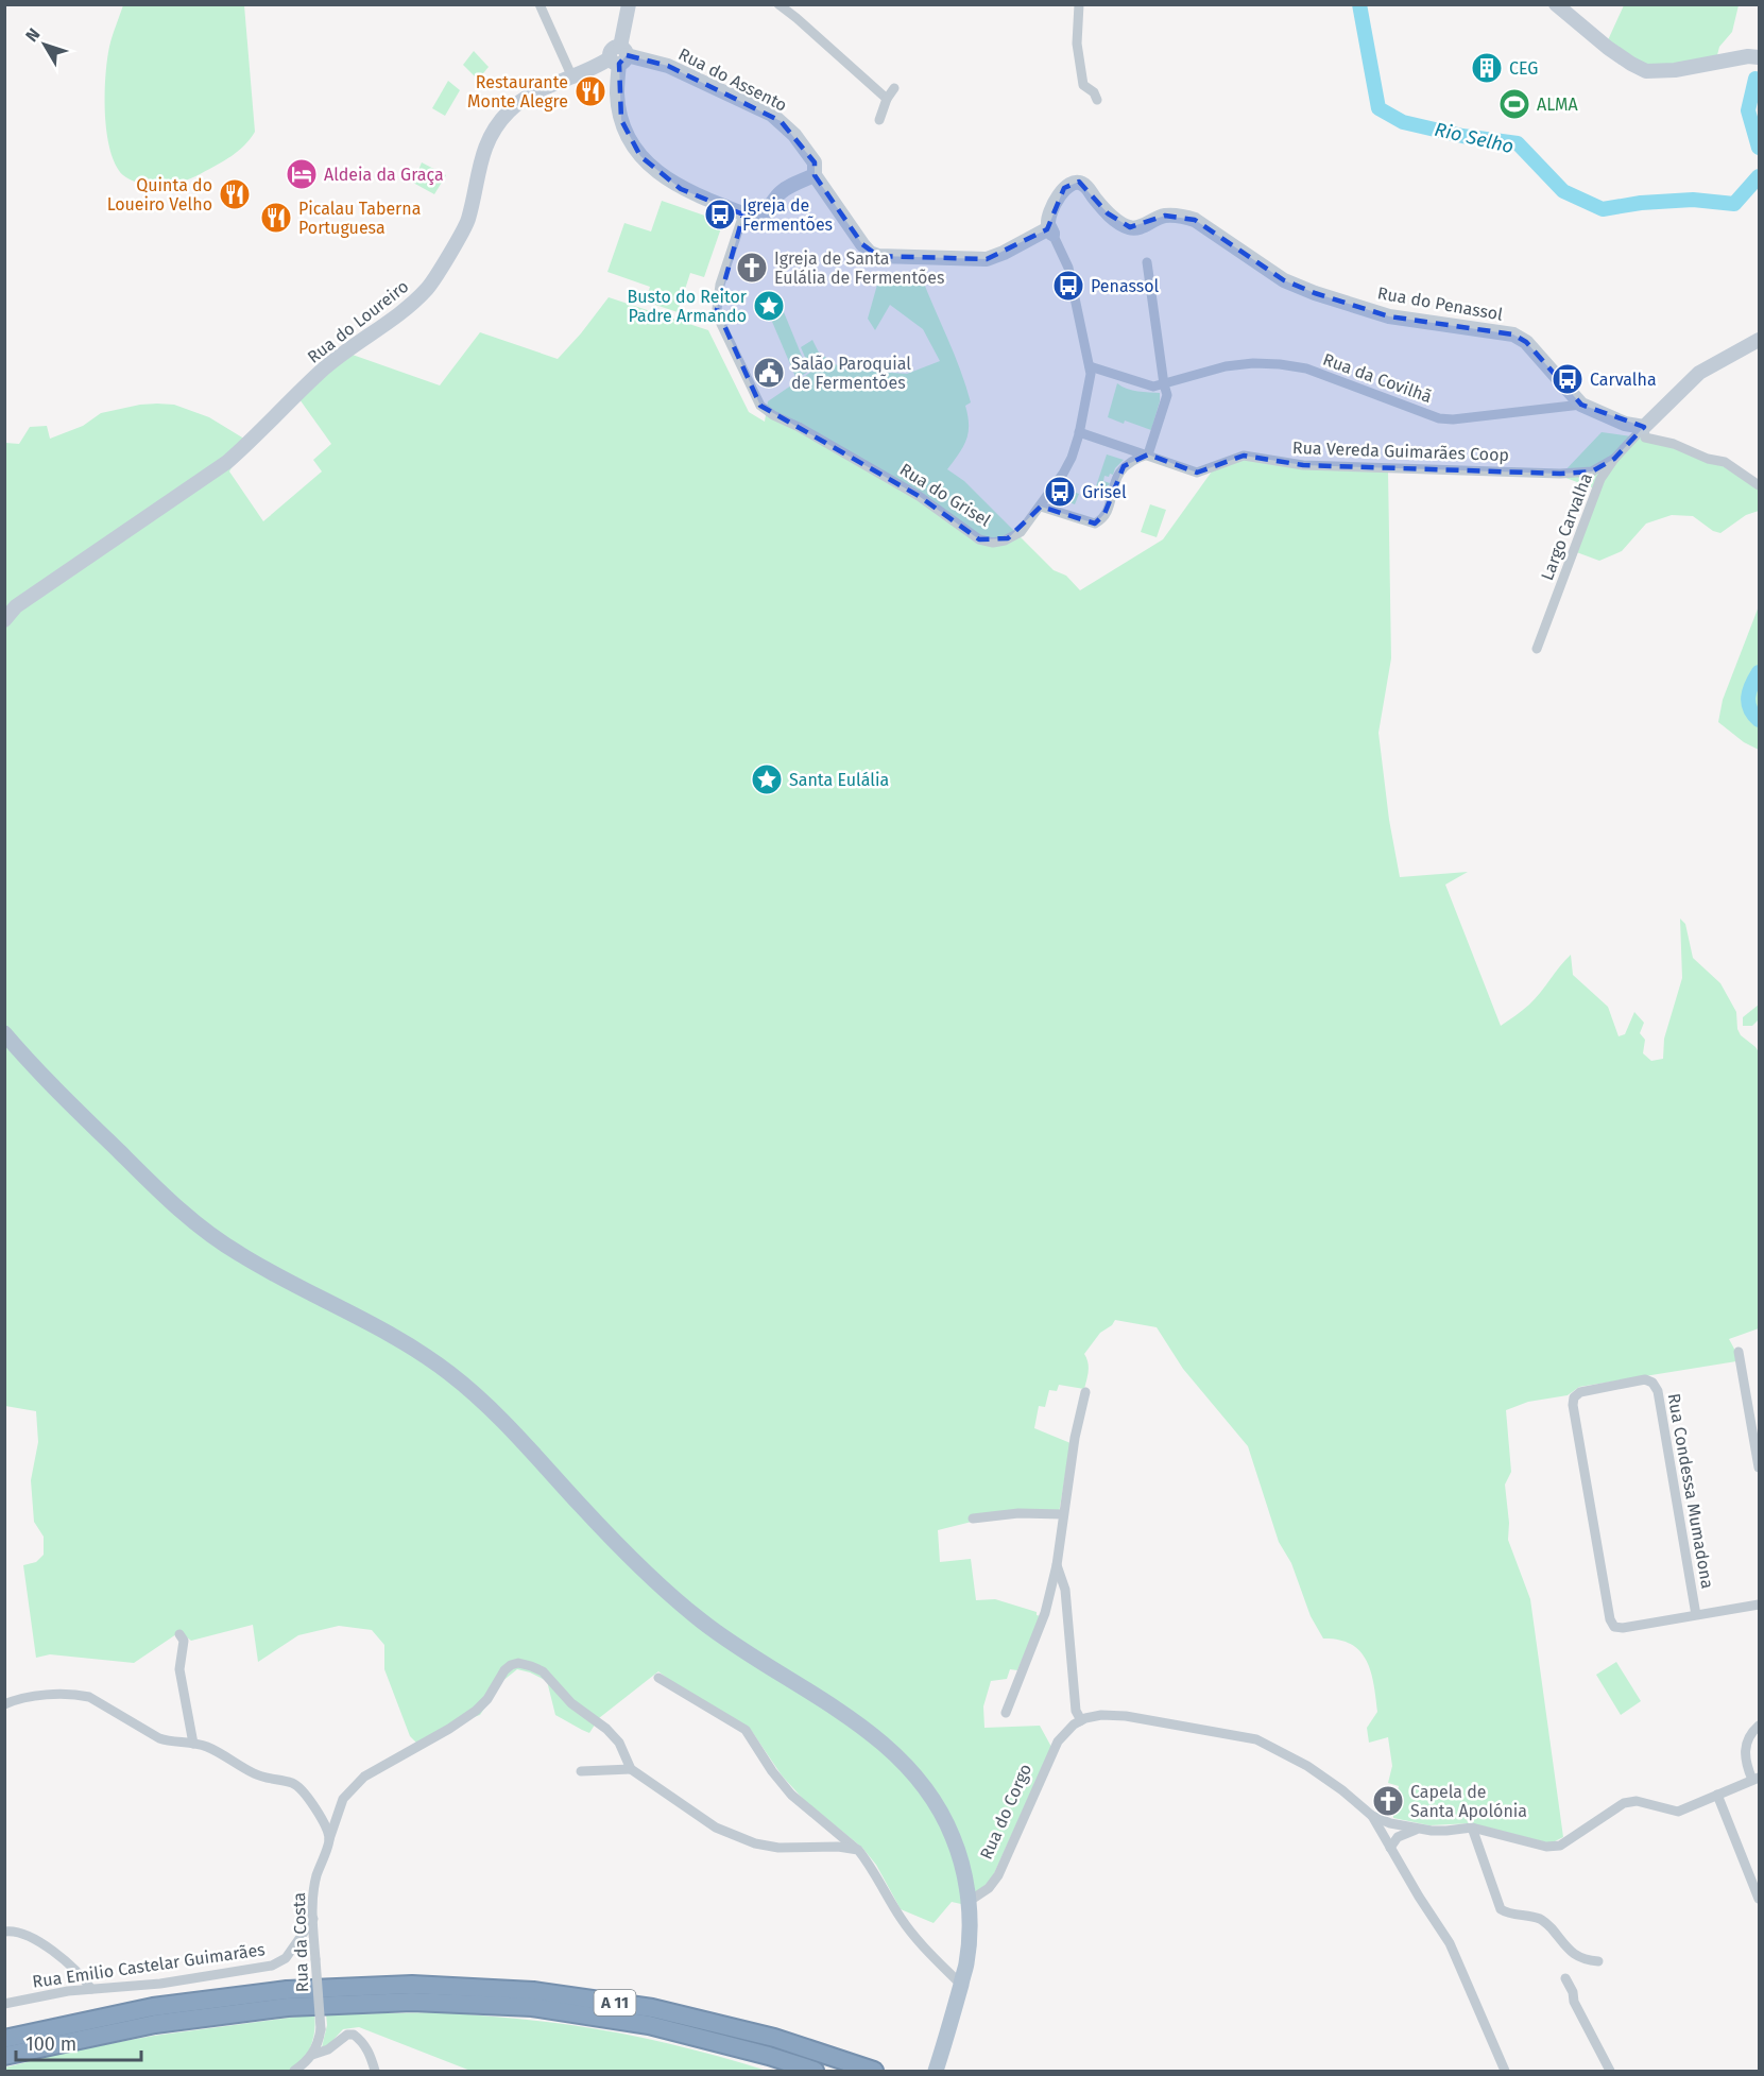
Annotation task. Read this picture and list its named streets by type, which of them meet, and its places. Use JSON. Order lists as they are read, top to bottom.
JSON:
{
  "streets": {
    "highway": ["A 11"],
    "street": [
      "Rua do Assento",
      "Rua do Penassol",
      "Rua do Loureiro",
      "Rua da Covilhã",
      "Rua Vereda Guimarães Coop",
      "Rua do Grisel",
      "Largo Carvalha",
      "Rua Condessa Mumadona",
      "Rua do Corgo",
      "Rua da Costa",
      "Rua Emilio Castelar Guimarães"
    ]
  },
  "crossings": [
    ["Rua do Assento", "Rua do Penassol"],
    ["Rua do Assento", "Rua do Loureiro"],
    ["Rua do Assento", "Rua do Grisel"],
    ["Rua do Penassol", "Rua da Covilhã"],
    ["Rua do Penassol", "Rua do Grisel"],
    ["Rua Vereda Guimarães Coop", "Rua do Grisel"],
    ["Rua Vereda Guimarães Coop", "Largo Carvalha"],
    ["Rua da Costa", "Rua Emilio Castelar Guimarães"]
  ],
  "water": ["Rio Selho"],
  "places": {
    "building": ["CEG"],
    "restaurant": ["Restaurante Monte Alegre", "Quinta do Loueiro Velho", "Picalau Taberna Portuguesa"],
    "sports": ["ALMA"],
    "hotel": ["Aldeia da Graça"],
    "bus stop": [
      "Igreja de Fermentões",
      "Penassol",
      "Carvalha",
      "Grisel"
    ],
    "church": ["Igreja de Santa Eulália de Fermentões", "Capela de Santa Apolónia"],
    "place": ["Busto do Reitor Padre Armando", "Santa Eulália"],
    "public building": ["Salão Paroquial de Fermentões"]
  },
  "scale_bar": "100 m",
  "north": "top left"
}
